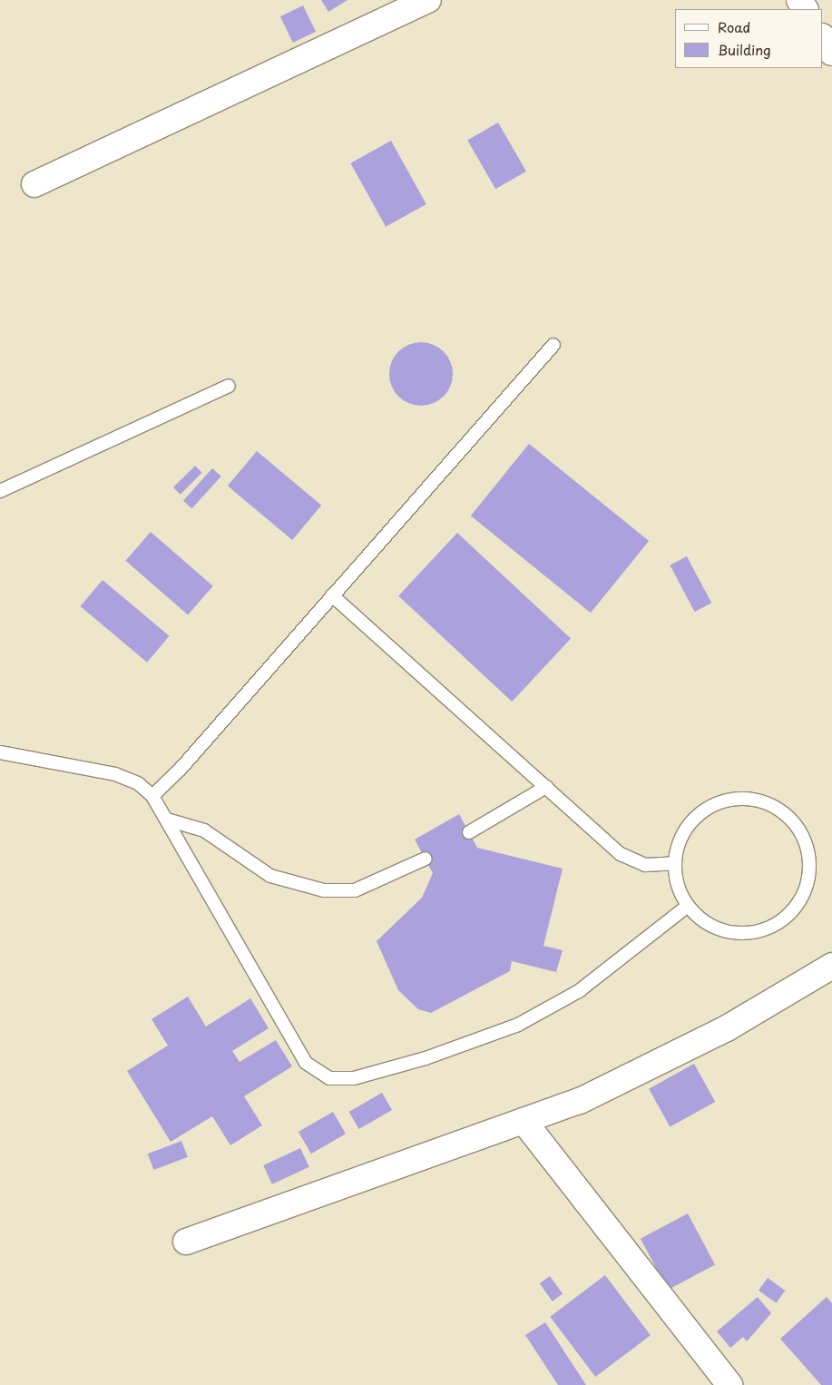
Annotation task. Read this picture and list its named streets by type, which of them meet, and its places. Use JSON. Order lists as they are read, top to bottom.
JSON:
{
  "legend": ["Road", "Building"]
}
